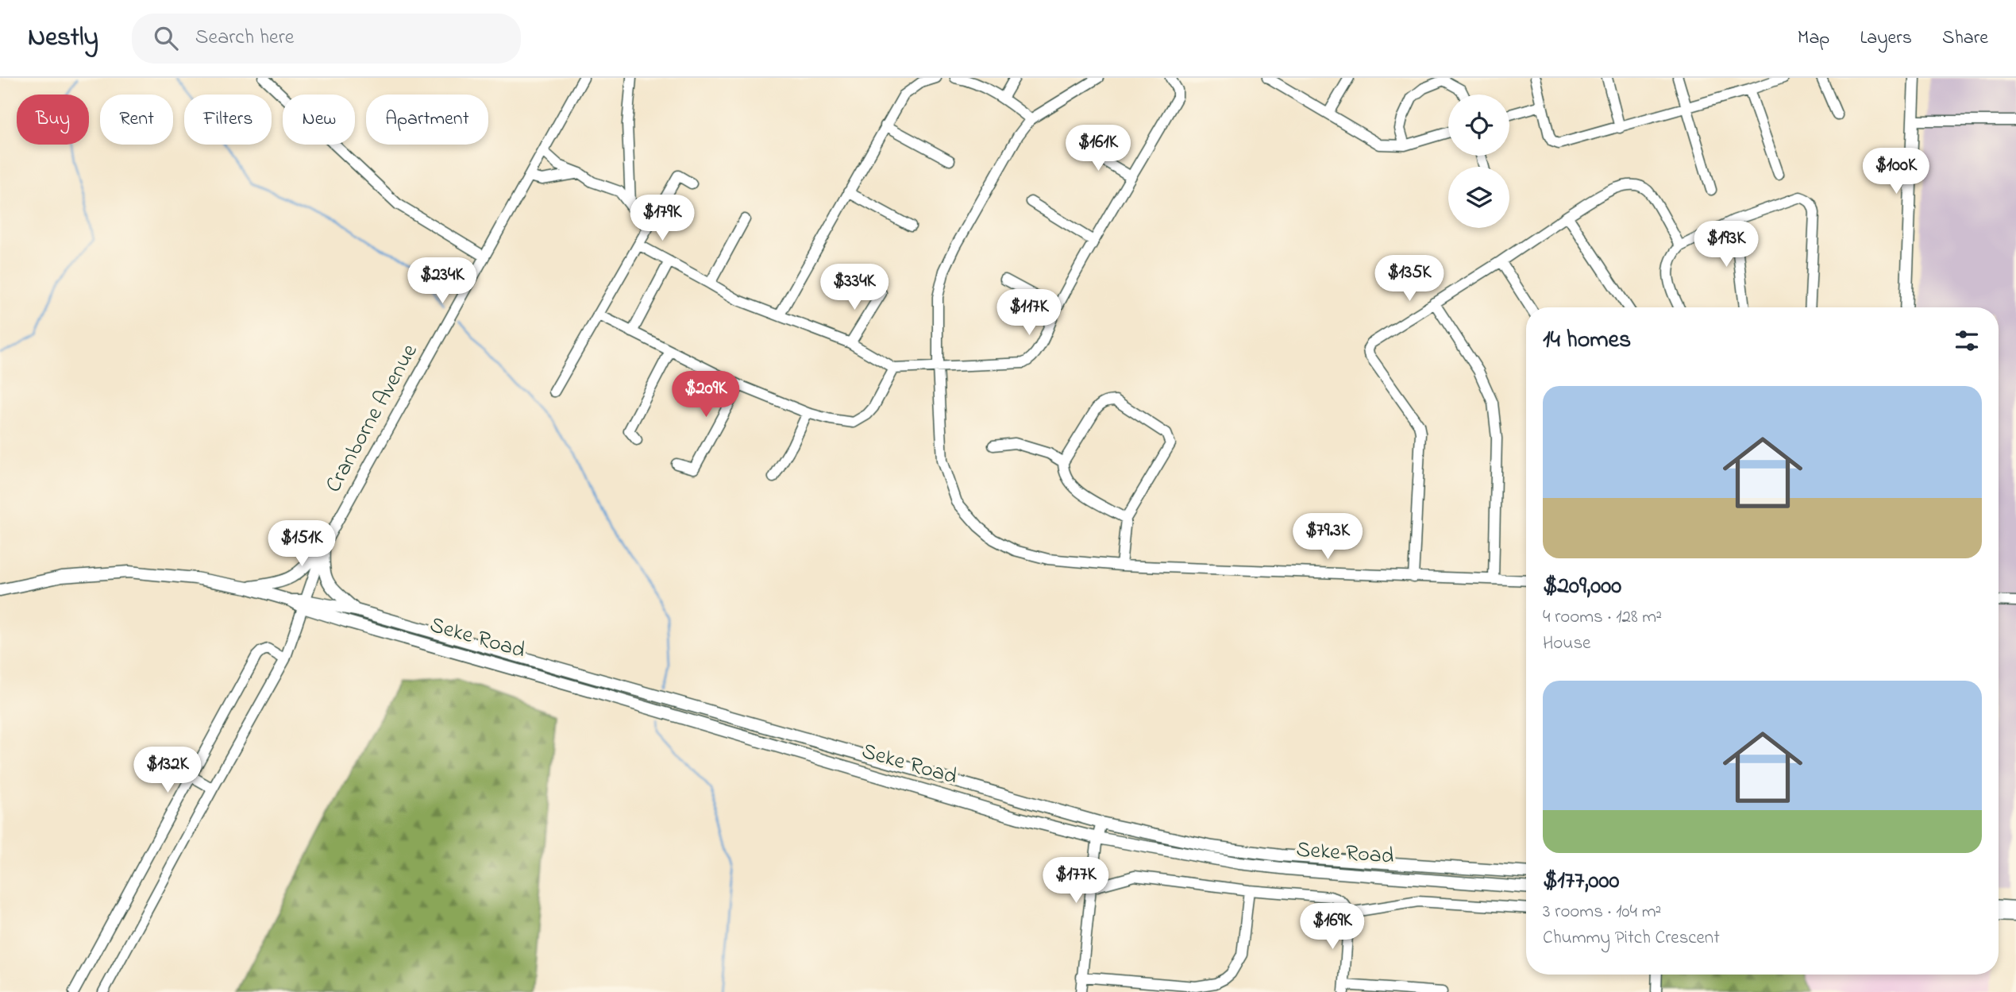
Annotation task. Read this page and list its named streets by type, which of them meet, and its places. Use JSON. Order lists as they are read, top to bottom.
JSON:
{
  "streets": {
    "main road": ["Seke Road"],
    "street": ["Cranborne Avenue"]
  },
  "crossings": [
    ["Cranborne Avenue", "Seke Road"]
  ],
  "page": {
    "header": "Nestly",
    "search": "Search here",
    "nav": ["Map", "Layers", "Share"],
    "chip": [
      "Buy",
      "Rent",
      "Filters",
      "New",
      "Apartment"
    ],
    "price": [
      "$161K",
      "$100K",
      "$179K",
      "$193K",
      "$135K",
      "$234K",
      "$334K",
      "$117K",
      "$209K",
      "$79.3K",
      "$151K",
      "$132K",
      "$177K",
      "$169K"
    ],
    "heading": "14 homes",
    "list": [
      {
        "name": "$209,000",
        "note": "4 rooms · 128 m² · House"
      },
      {
        "name": "$177,000",
        "note": "3 rooms · 104 m² · Chummy Pitch Crescent"
      }
    ]
  }
}
